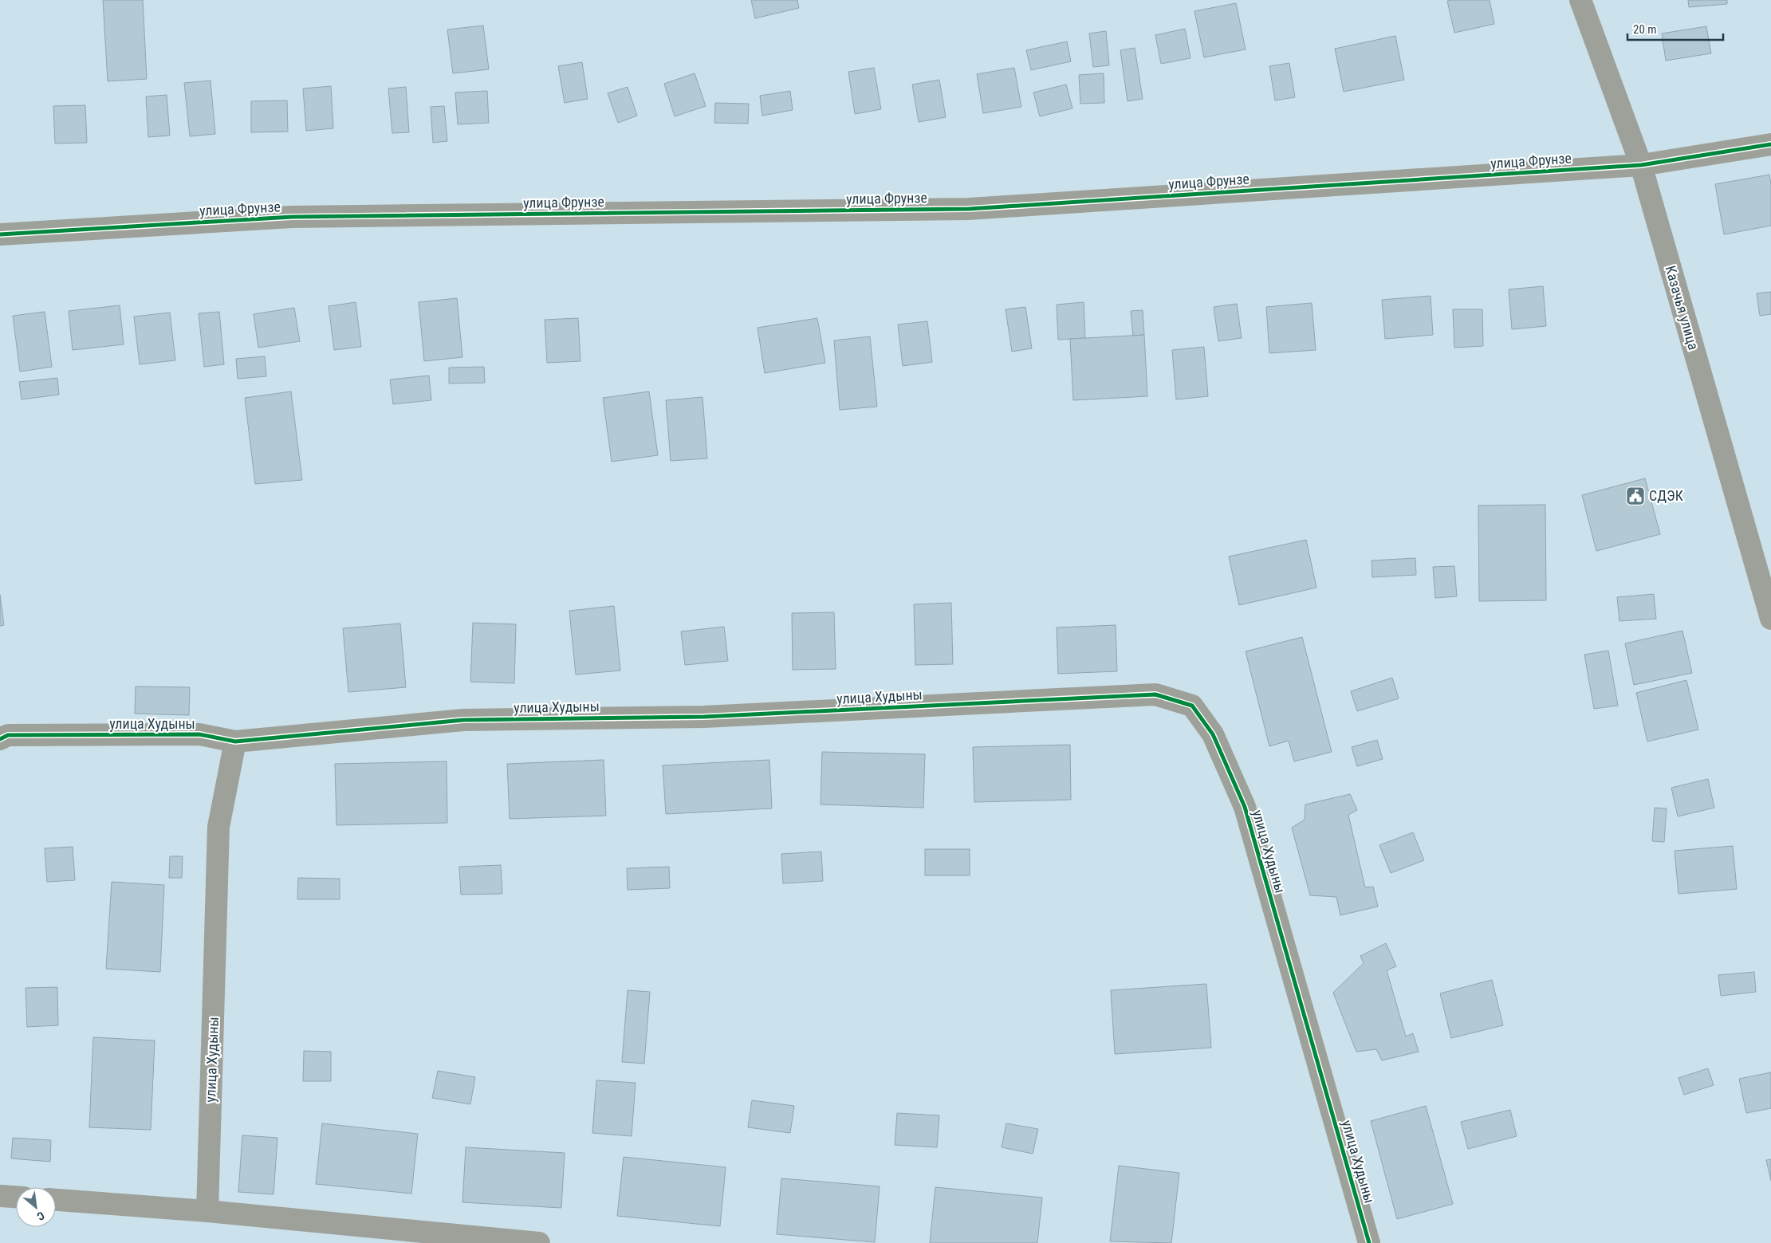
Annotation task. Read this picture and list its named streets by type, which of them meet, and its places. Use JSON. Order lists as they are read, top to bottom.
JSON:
{
  "streets": {
    "street": ["улица Фрунзе", "Казачья улица", "улица Худыны"]
  },
  "crossings": [
    ["улица Фрунзе", "Казачья улица"]
  ],
  "places": {
    "public building": ["СДЭК"]
  },
  "scale_bar": "20 m",
  "north": "bottom right"
}
